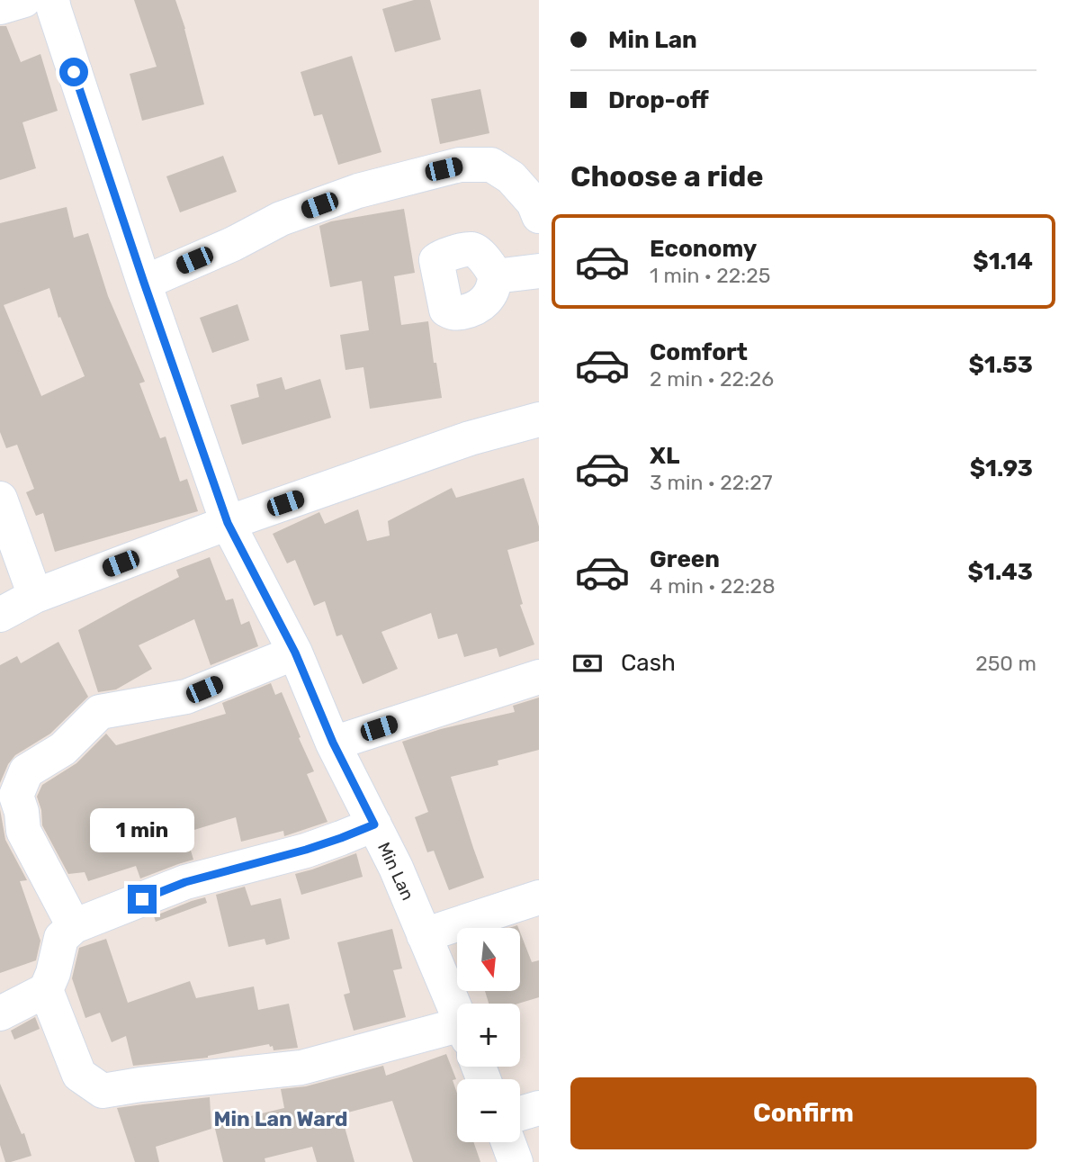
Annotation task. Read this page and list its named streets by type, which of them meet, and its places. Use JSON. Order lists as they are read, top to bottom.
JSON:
{
  "streets": {
    "street": ["Min Lan"]
  },
  "districts": ["Min Lan Ward"],
  "north": "bottom",
  "page": {
    "banner": ["Min Lan", "Drop-off"],
    "heading": "Choose a ride",
    "list": [
      {
        "name": "Economy",
        "note": "1 min · 22:25",
        "value": "$1.14"
      },
      {
        "name": "Comfort",
        "note": "2 min · 22:26",
        "value": "$1.53"
      },
      {
        "name": "XL",
        "note": "3 min · 22:27",
        "value": "$1.93"
      },
      {
        "name": "Green",
        "note": "4 min · 22:28",
        "value": "$1.43"
      }
    ],
    "pay": ["Cash", "250 m"],
    "bubble": "1 min",
    "map_buttons": ["+", "−"],
    "buttons": "Confirm"
  }
}
